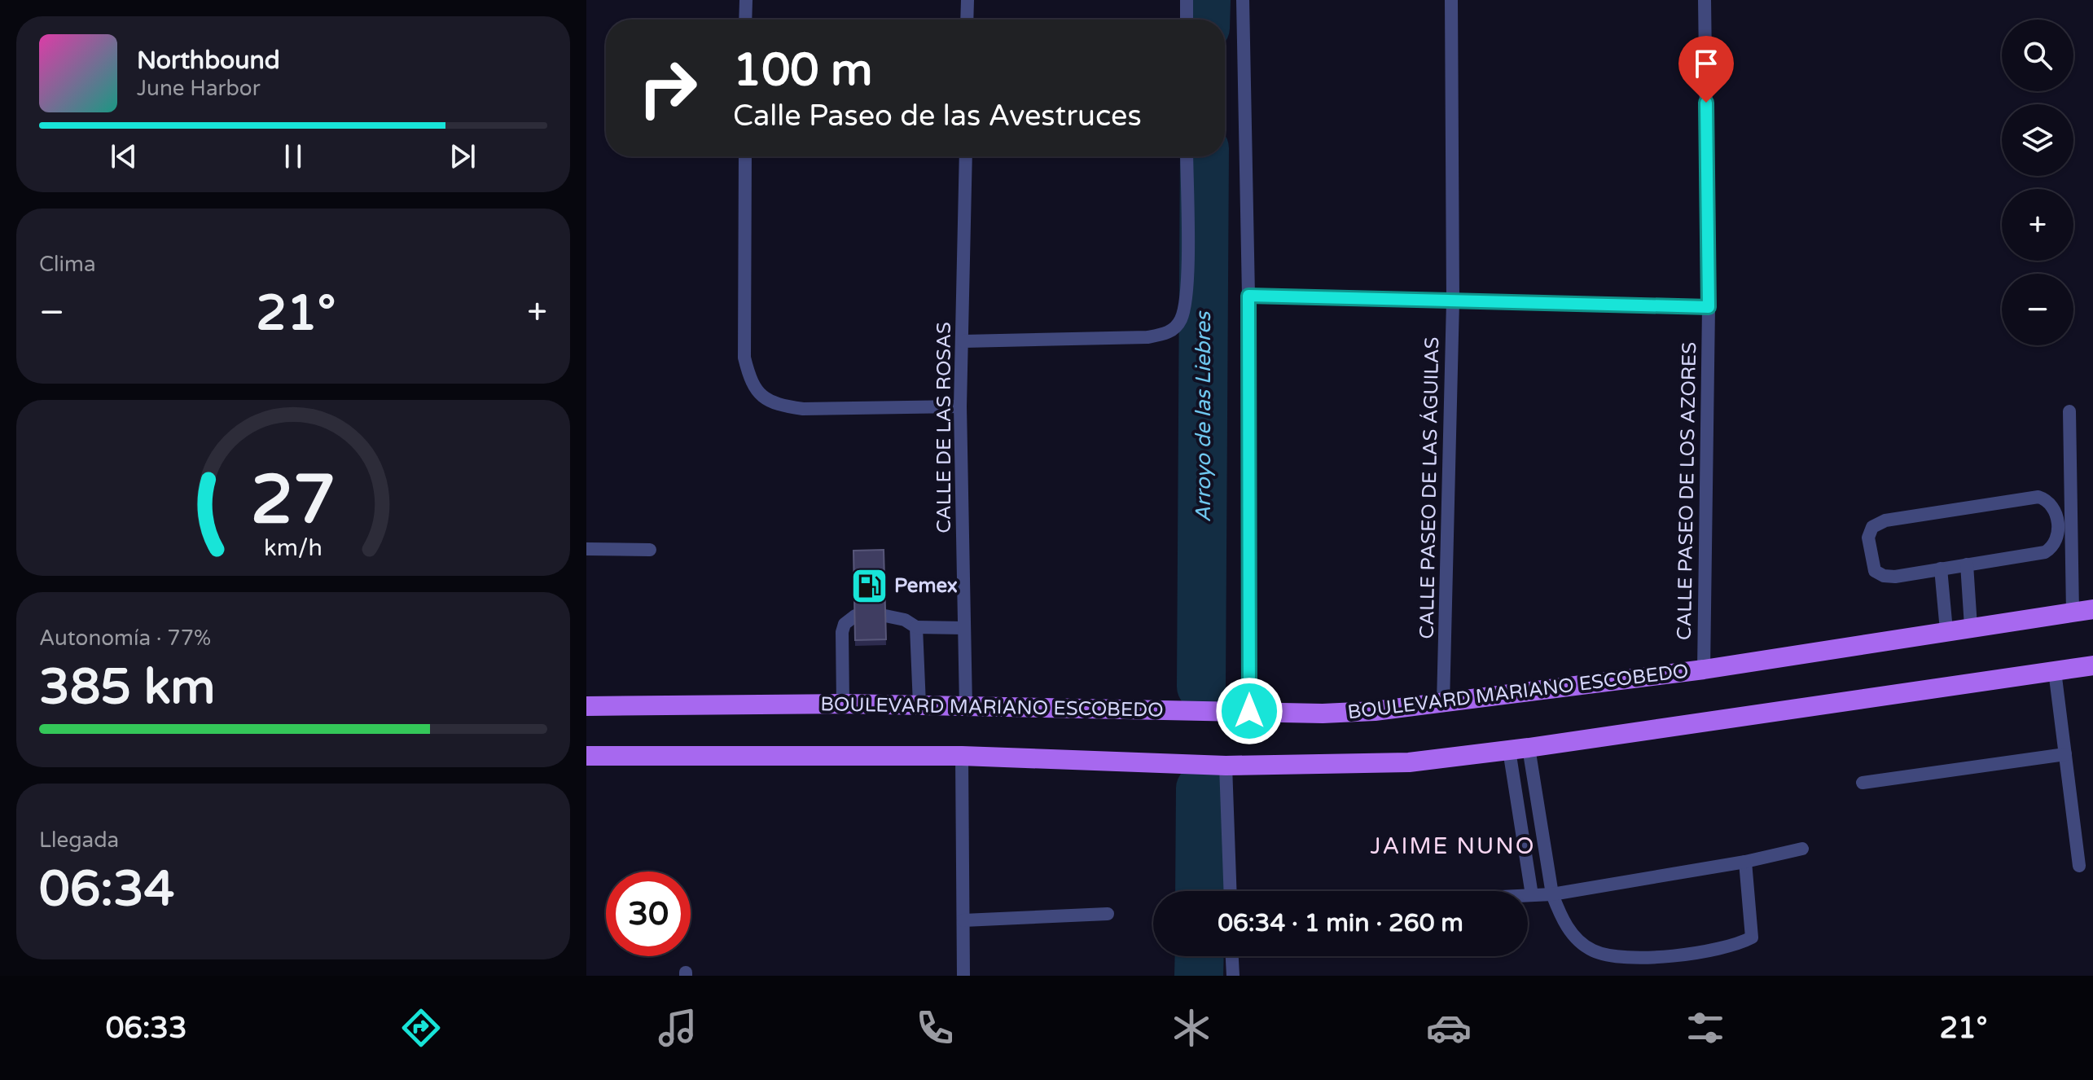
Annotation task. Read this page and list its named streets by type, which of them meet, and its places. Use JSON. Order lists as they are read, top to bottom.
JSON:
{
  "streets": {
    "main road": ["BOULEVARD MARIANO ESCOBEDO"],
    "street": ["CALLE DE LAS ROSAS", "CALLE PASEO DE LAS ÁGUILAS", "CALLE PASEO DE LOS AZORES"]
  },
  "crossings": [
    ["CALLE DE LAS ROSAS", "BOULEVARD MARIANO ESCOBEDO"],
    ["CALLE PASEO DE LAS ÁGUILAS", "BOULEVARD MARIANO ESCOBEDO"],
    ["CALLE PASEO DE LOS AZORES", "BOULEVARD MARIANO ESCOBEDO"]
  ],
  "districts": ["JAIME NUNO"],
  "water": ["Arroyo de las Liebres"],
  "places": {
    "fuel station": ["Pemex"]
  },
  "page": {
    "map_buttons": ["+", "−"],
    "turn": ["100 m", "Calle Paseo de las Avestruces"],
    "song": ["Northbound", "June Harbor"],
    "tile": [
      "Clima",
      ["Autonomía · 77%", "385 km"],
      ["Llegada", "06:34"]
    ],
    "heat": ["−", "21°", "+"],
    "limit": "30",
    "trip": "06:34 · 1 min · 260 m",
    "tabs": ["06:33", "21°"],
    "gauge": ["27", "km/h"]
  }
}
